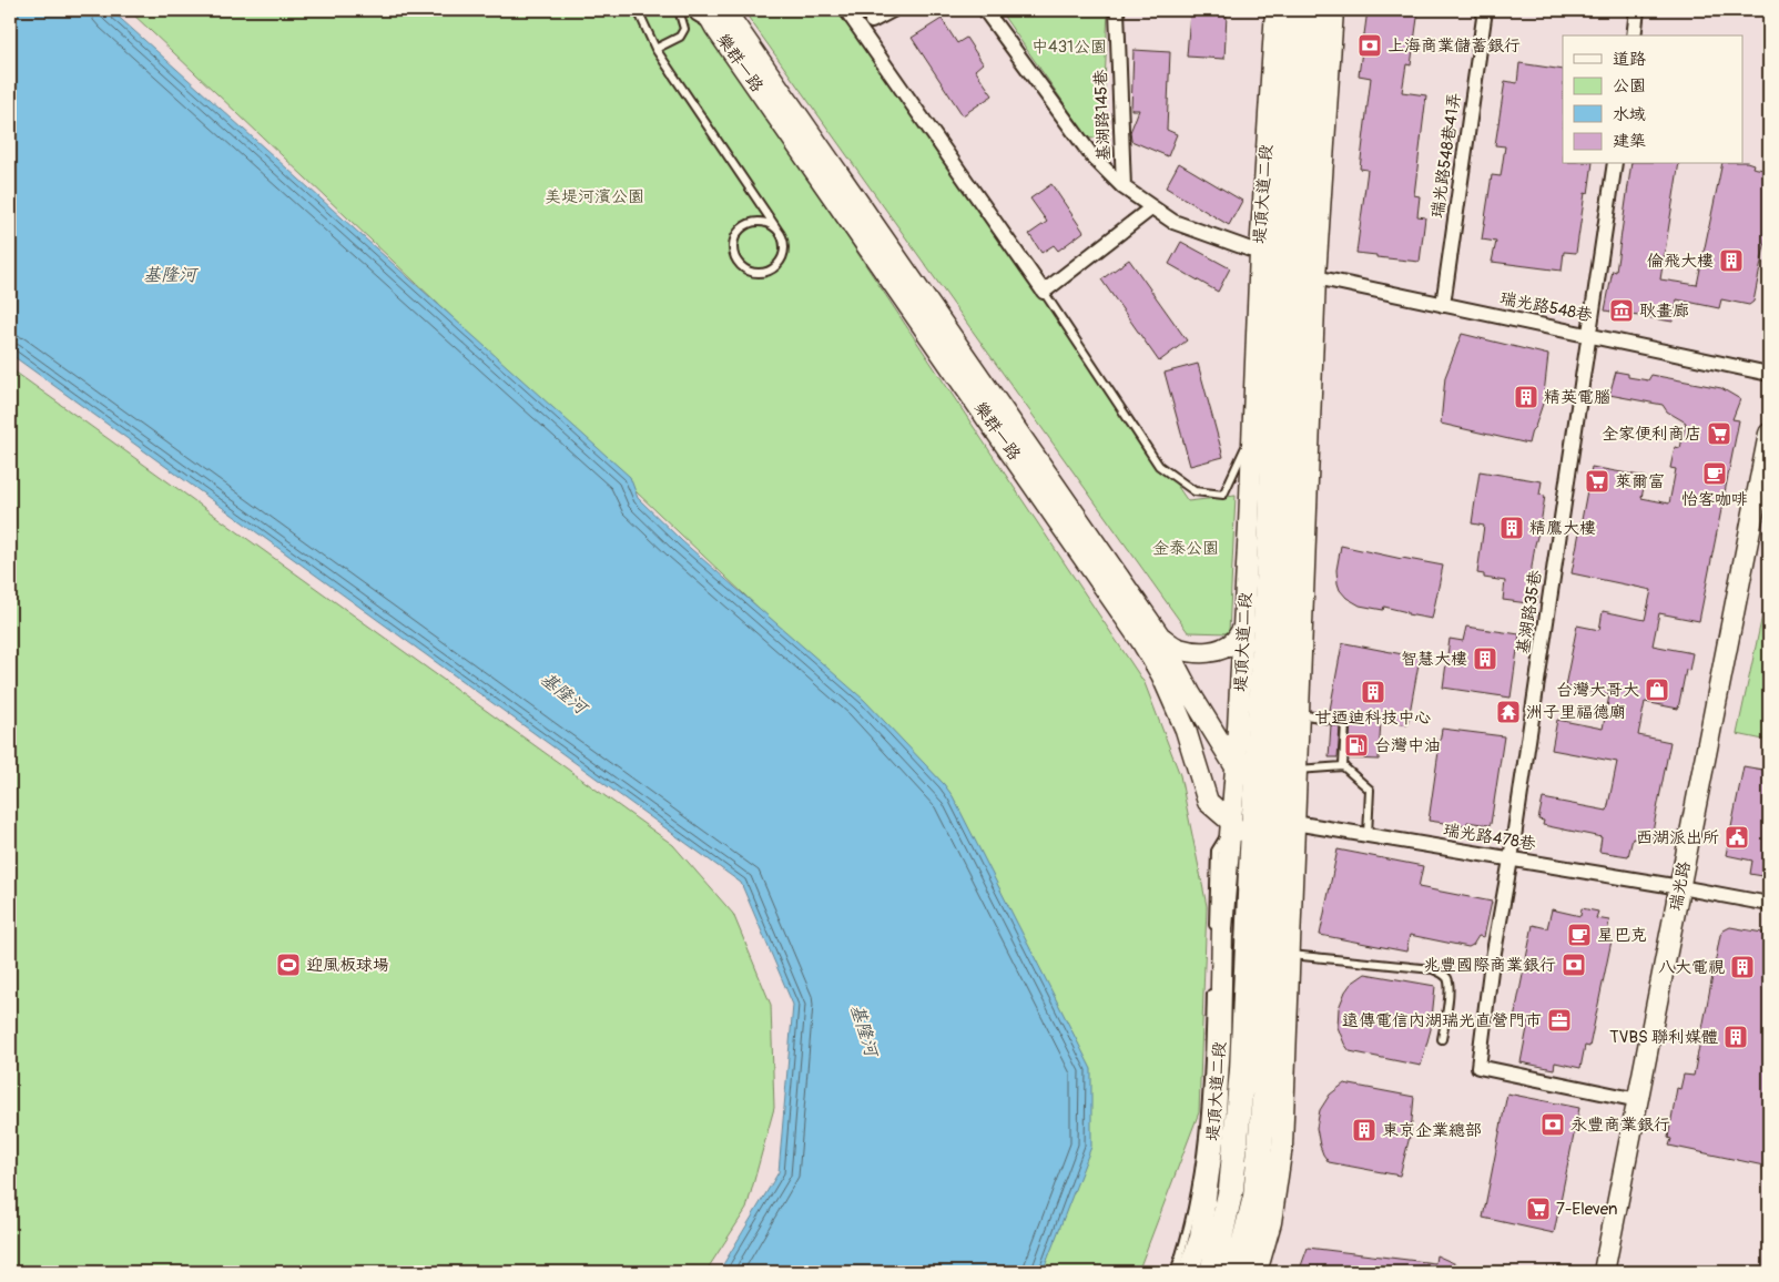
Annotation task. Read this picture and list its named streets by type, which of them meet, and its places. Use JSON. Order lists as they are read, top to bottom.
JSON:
{
  "streets": {
    "highway": ["堤頂大道二段"],
    "street": [
      "樂群一路",
      "基湖路145巷",
      "瑞光路548巷41弄",
      "瑞光路548巷",
      "基湖路35巷",
      "瑞光路478巷",
      "瑞光路"
    ]
  },
  "crossings": [
    ["樂群一路", "堤頂大道二段"],
    ["樂群一路", "瑞光路478巷"],
    ["瑞光路548巷41弄", "瑞光路548巷"],
    ["瑞光路548巷", "基湖路35巷"],
    ["基湖路35巷", "瑞光路478巷"],
    ["基湖路35巷", "瑞光路"],
    ["瑞光路478巷", "瑞光路"]
  ],
  "water": ["基隆河"],
  "parks": ["中431公園", "美堤河濱公園", "金泰公園"],
  "places": {
    "bank": ["上海商業儲蓄銀行", "兆豐國際商業銀行", "永豐商業銀行"],
    "building": [
      "倫飛大樓",
      "精英電腦",
      "精鷹大樓",
      "智慧大樓",
      "甘迺迪科技中心",
      "八大電視",
      "TVBS 聯利媒體",
      "東京企業總部"
    ],
    "museum": ["耿畫廊"],
    "supermarket": ["全家便利商店", "萊爾富", "7-Eleven"],
    "cafe": ["怡客咖啡", "星巴克"],
    "shop": ["台灣大哥大"],
    "temple": ["洲子里福德廟"],
    "fuel station": ["台灣中油"],
    "public building": ["西湖派出所"],
    "sports": ["迎風板球場"],
    "office": ["遠傳電信內湖瑞光直營門市"]
  },
  "legend": [
    "道路",
    "公園",
    "水域",
    "建築"
  ]
}
